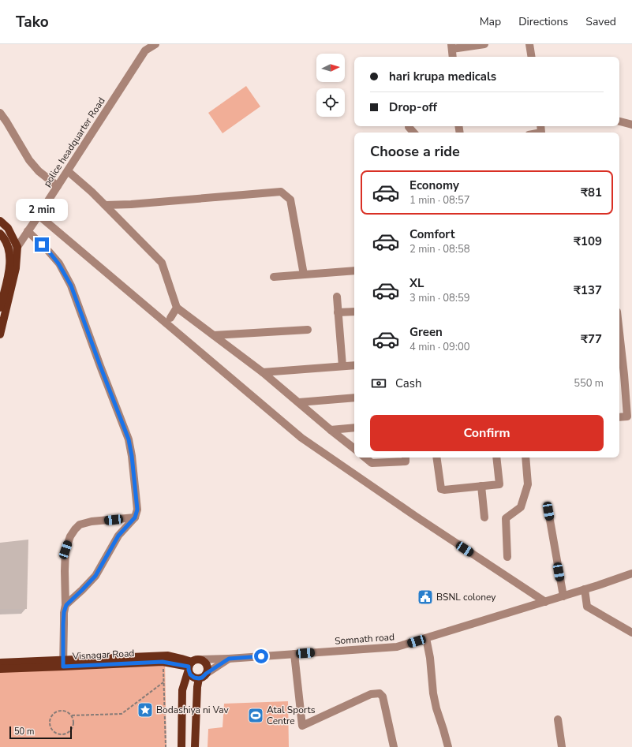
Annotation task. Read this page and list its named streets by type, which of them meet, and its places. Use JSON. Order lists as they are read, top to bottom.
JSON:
{
  "streets": {
    "main road": ["Visnagar Road"],
    "street": ["police headquarter Road", "Somnath road"]
  },
  "places": {
    "public building": ["BSNL coloney"],
    "place": ["Bodashiya ni Vav"],
    "sports": ["Atal Sports Centre"]
  },
  "scale_bar": "50 m",
  "north": "right",
  "page": {
    "header": "Tako",
    "nav": ["Map", "Directions", "Saved"],
    "banner": ["hari krupa medicals", "Drop-off"],
    "heading": "Choose a ride",
    "list": [
      {
        "name": "Economy",
        "note": "1 min · 08:57",
        "value": "₹81"
      },
      {
        "name": "Comfort",
        "note": "2 min · 08:58",
        "value": "₹109"
      },
      {
        "name": "XL",
        "note": "3 min · 08:59",
        "value": "₹137"
      },
      {
        "name": "Green",
        "note": "4 min · 09:00",
        "value": "₹77"
      }
    ],
    "bubble": "2 min",
    "pay": ["Cash", "550 m"],
    "buttons": "Confirm",
    "scale": "50 m"
  }
}
